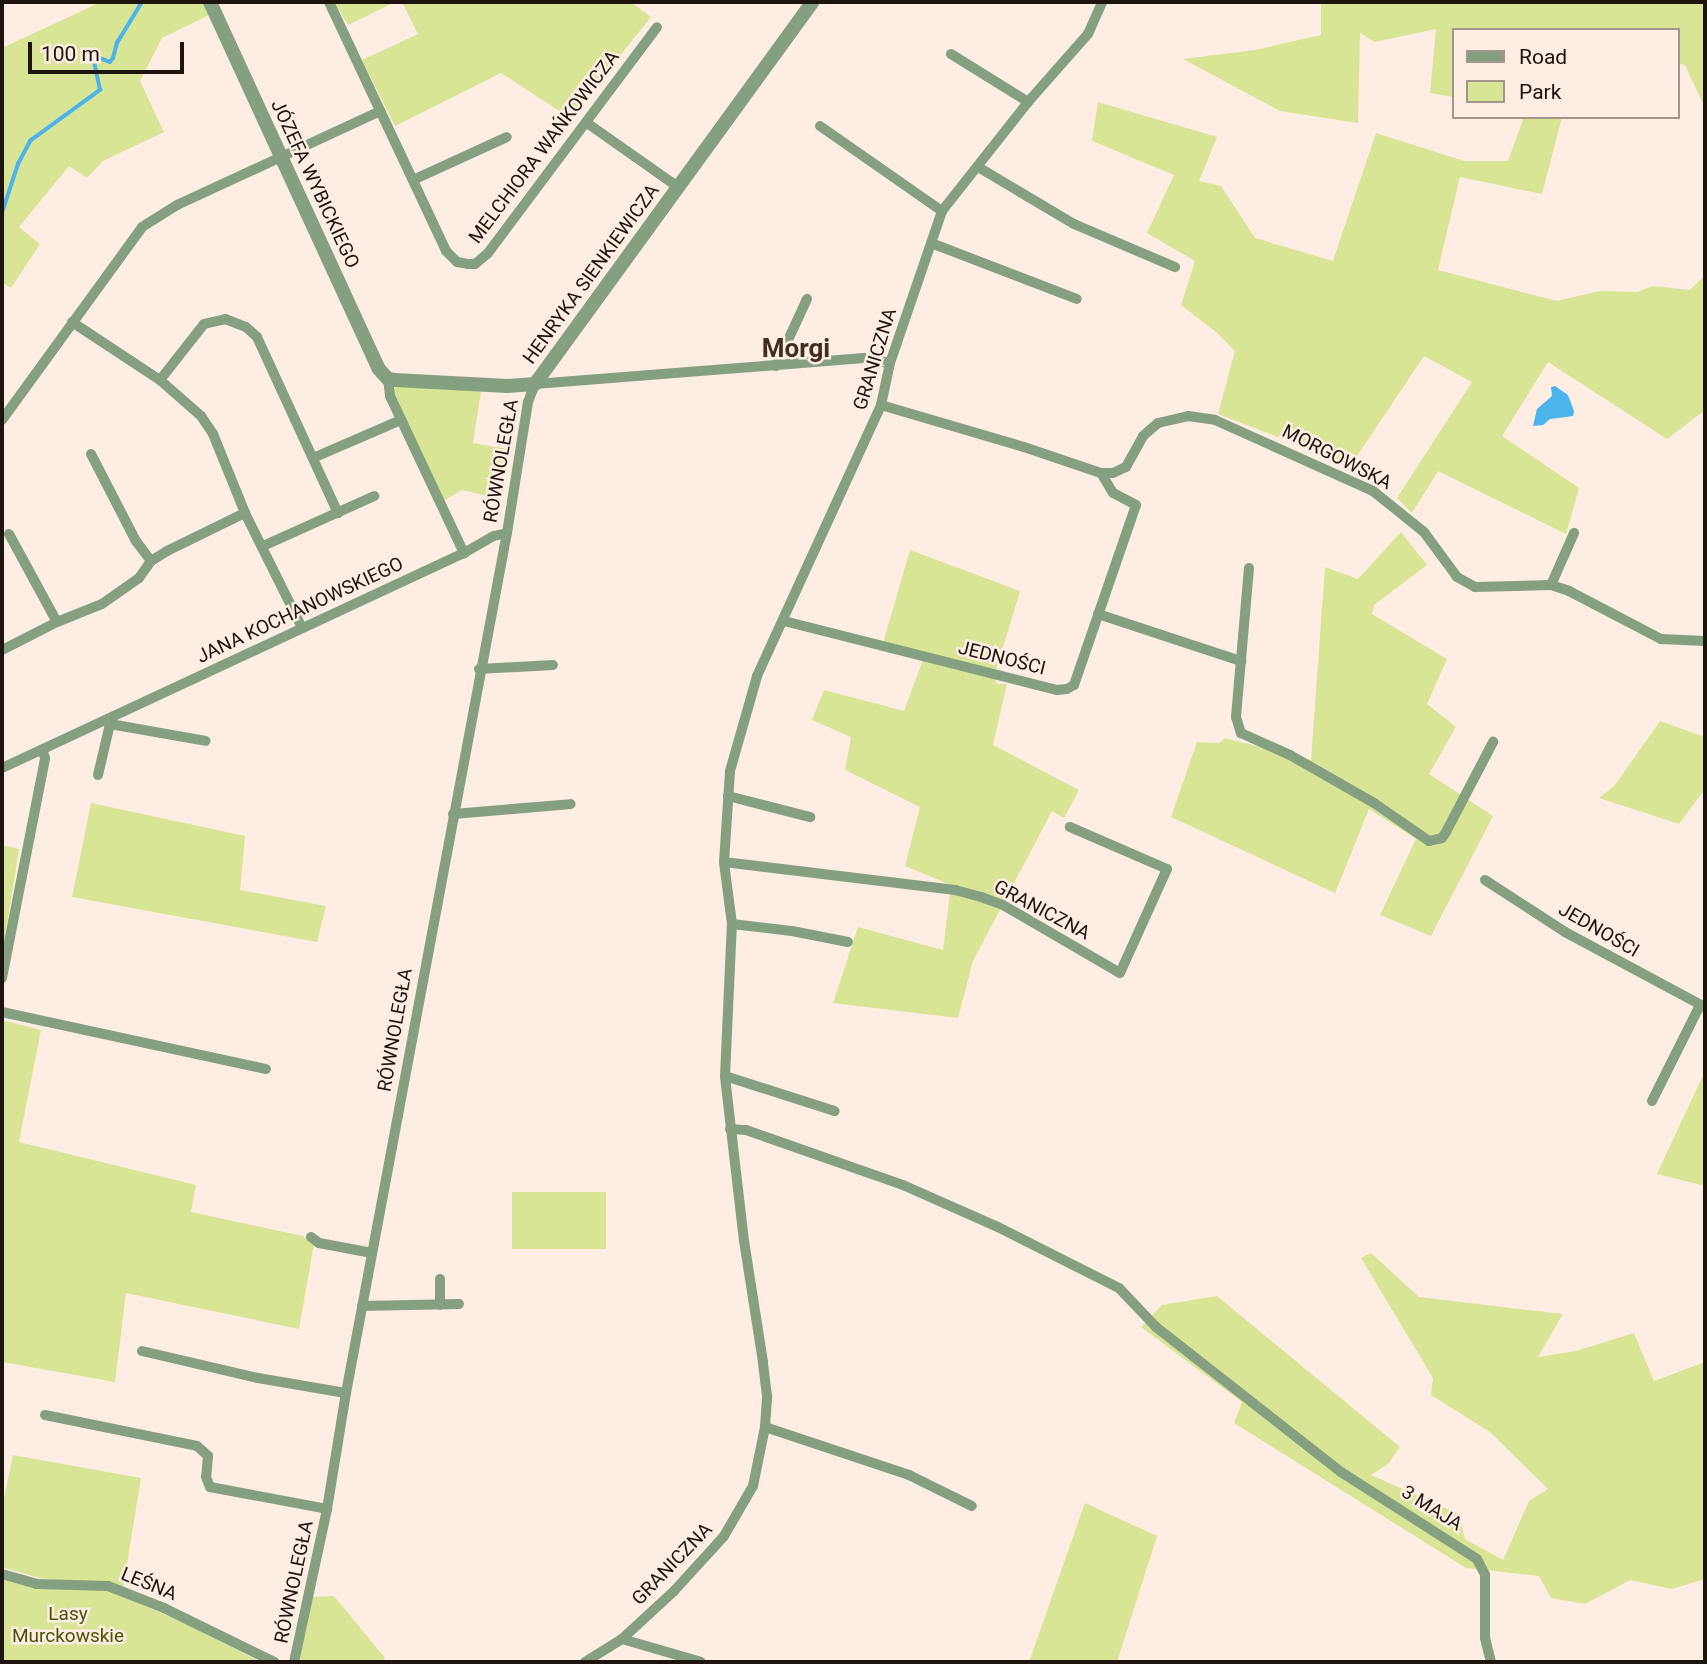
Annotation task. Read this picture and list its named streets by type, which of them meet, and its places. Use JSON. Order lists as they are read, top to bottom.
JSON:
{
  "streets": {
    "street": [
      "MELCHIORA WAŃKOWICZA",
      "JÓZEFA WYBICKIEGO",
      "HENRYKA SIENKIEWICZA",
      "GRANICZNA",
      "MORGOWSKA",
      "RÓWNOLEGŁA",
      "JANA KOCHANOWSKIEGO",
      "JEDNOŚCI",
      "3 MAJA",
      "LEŚNA"
    ]
  },
  "crossings": [
    ["MELCHIORA WAŃKOWICZA", "HENRYKA SIENKIEWICZA"],
    ["JÓZEFA WYBICKIEGO", "JANA KOCHANOWSKIEGO"],
    ["HENRYKA SIENKIEWICZA", "RÓWNOLEGŁA"],
    ["GRANICZNA", "JEDNOŚCI"],
    ["GRANICZNA", "3 MAJA"],
    ["RÓWNOLEGŁA", "JANA KOCHANOWSKIEGO"]
  ],
  "districts": ["Morgi"],
  "parks": ["Lasy Murckowskie"],
  "legend": ["Road", "Park"],
  "scale_bar": "100 m"
}
